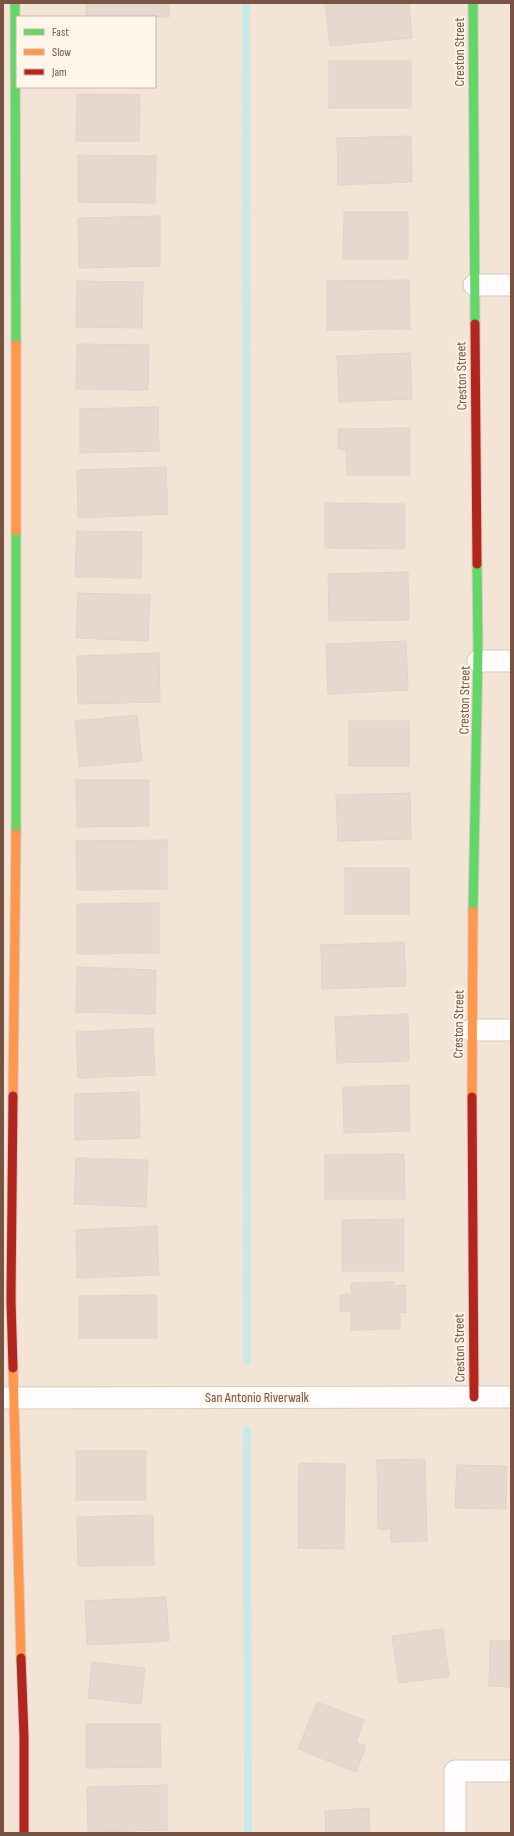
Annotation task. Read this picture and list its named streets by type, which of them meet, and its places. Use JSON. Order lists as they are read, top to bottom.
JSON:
{
  "streets": {
    "street": ["Creston Street", "San Antonio Riverwalk"]
  },
  "crossings": [
    ["Creston Street", "San Antonio Riverwalk"]
  ],
  "legend": ["Fast", "Slow", "Jam"]
}
